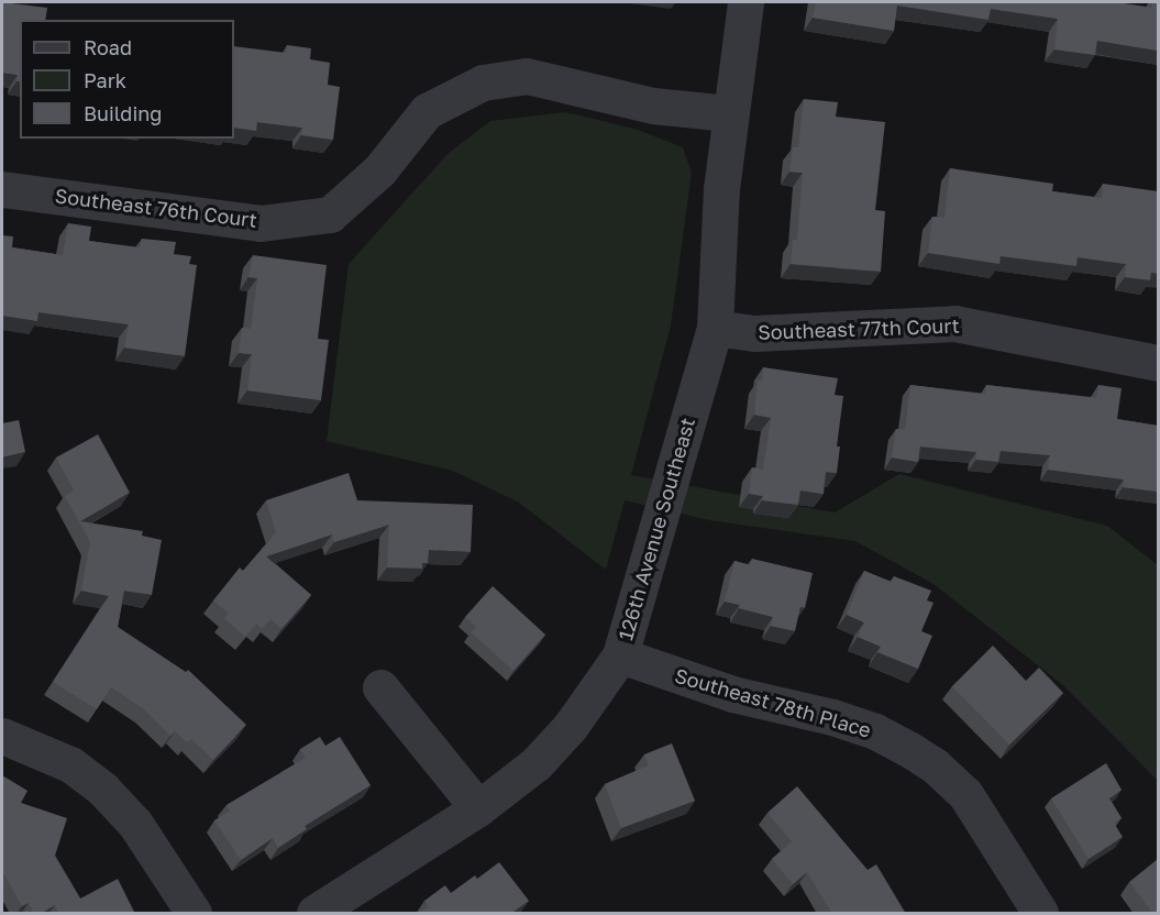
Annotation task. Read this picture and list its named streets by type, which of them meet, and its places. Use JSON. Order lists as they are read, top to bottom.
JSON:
{
  "streets": {
    "street": [
      "Southeast 76th Court",
      "Southeast 77th Court",
      "126th Avenue Southeast",
      "Southeast 78th Place"
    ]
  },
  "crossings": [
    ["Southeast 76th Court", "126th Avenue Southeast"],
    ["Southeast 77th Court", "126th Avenue Southeast"],
    ["126th Avenue Southeast", "Southeast 78th Place"]
  ],
  "legend": ["Road", "Park", "Building"]
}
